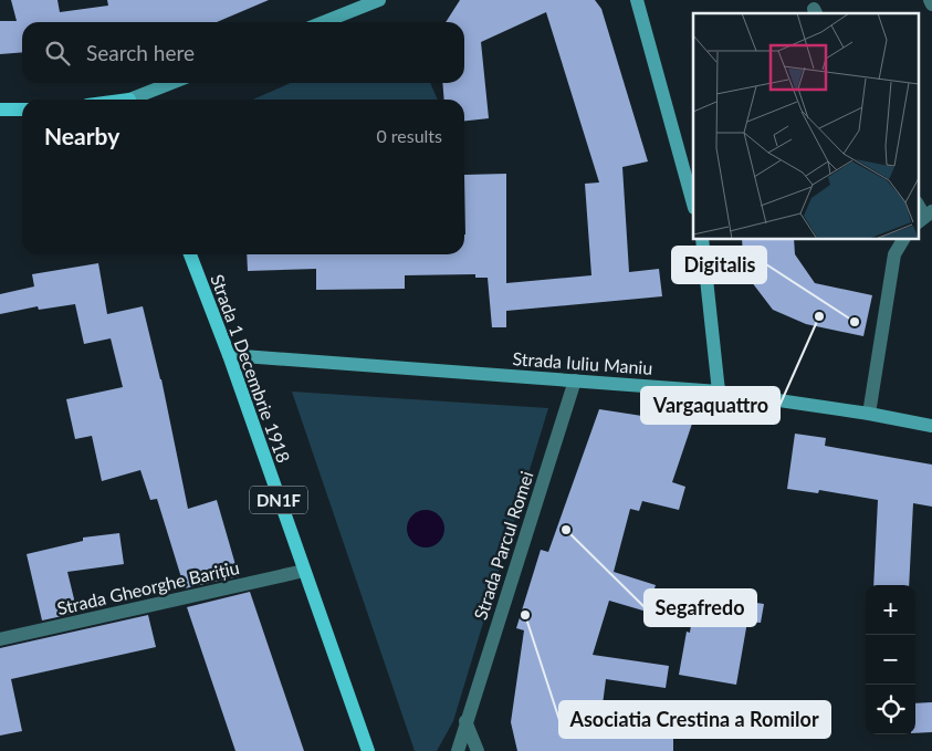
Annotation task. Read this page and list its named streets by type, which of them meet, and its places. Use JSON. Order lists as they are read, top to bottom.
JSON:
{
  "streets": {
    "main road": ["Strada 1 Decembrie 1918", "DN1F"],
    "street": ["Strada Iuliu Maniu", "Strada Parcul Romei", "Strada Gheorghe Barițiu"]
  },
  "crossings": [
    ["Strada Iuliu Maniu", "Strada 1 Decembrie 1918"],
    ["Strada Iuliu Maniu", "Strada Parcul Romei"],
    ["Strada 1 Decembrie 1918", "Strada Gheorghe Barițiu"]
  ],
  "places": [
    "Vargaquattro",
    "Digitalis",
    "Segafredo",
    "Asociatia Crestina a Romilor"
  ],
  "page": {
    "search": "Search here",
    "heading": ["Nearby", "0 results"],
    "map_buttons": ["+", "−"]
  }
}
